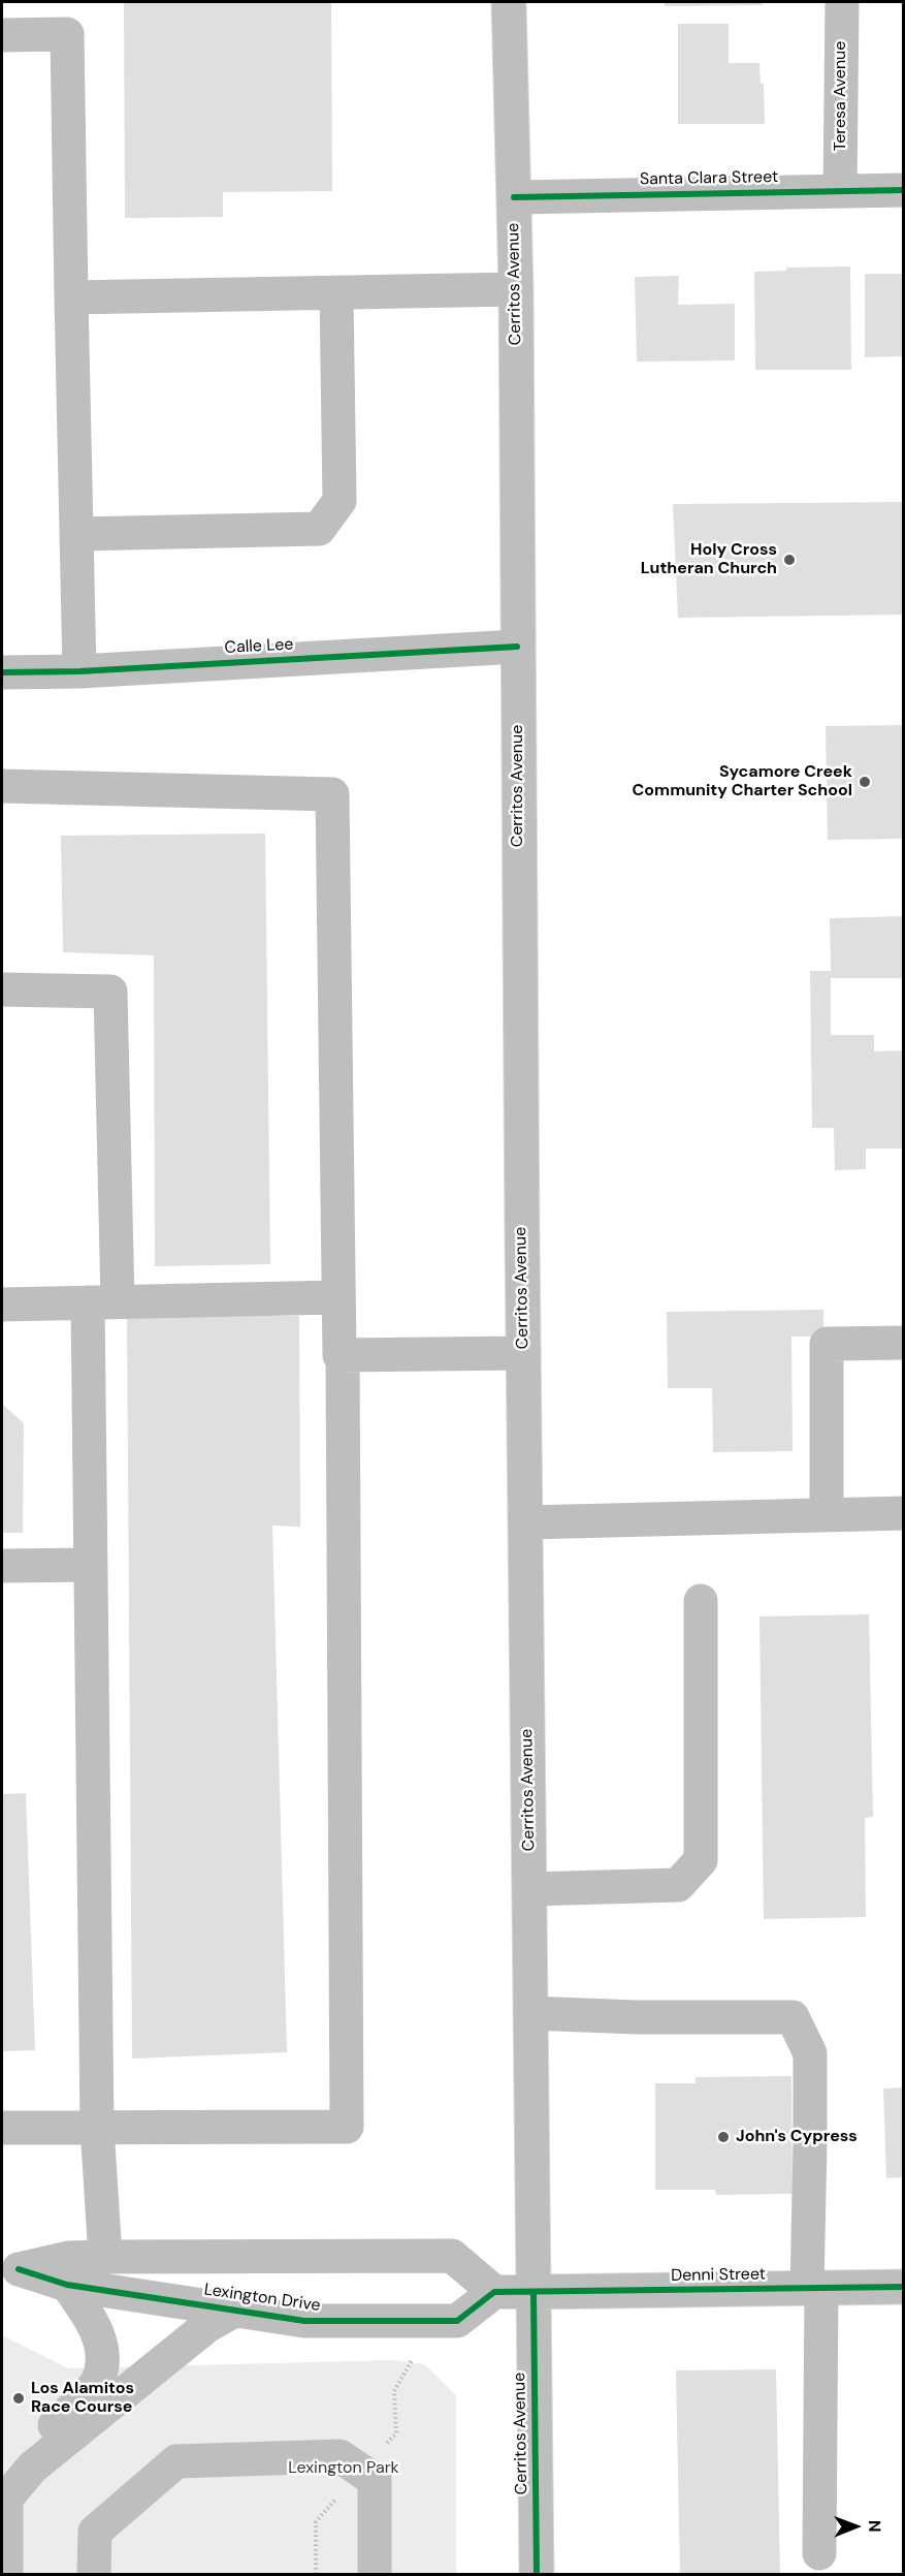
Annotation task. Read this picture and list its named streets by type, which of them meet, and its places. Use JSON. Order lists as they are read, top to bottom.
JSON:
{
  "streets": {
    "main road": [
      "Teresa Avenue",
      "Santa Clara Street",
      "Cerritos Avenue",
      "Calle Lee",
      "Denni Street",
      "Lexington Drive"
    ]
  },
  "crossings": [
    ["Teresa Avenue", "Santa Clara Street"],
    ["Santa Clara Street", "Cerritos Avenue"],
    ["Cerritos Avenue", "Calle Lee"],
    ["Cerritos Avenue", "Denni Street"]
  ],
  "parks": ["Lexington Park"],
  "places": [
    "Holy Cross Lutheran Church",
    "Sycamore Creek Community Charter School",
    "John's Cypress",
    "Los Alamitos Race Course"
  ],
  "north": "right"
}
